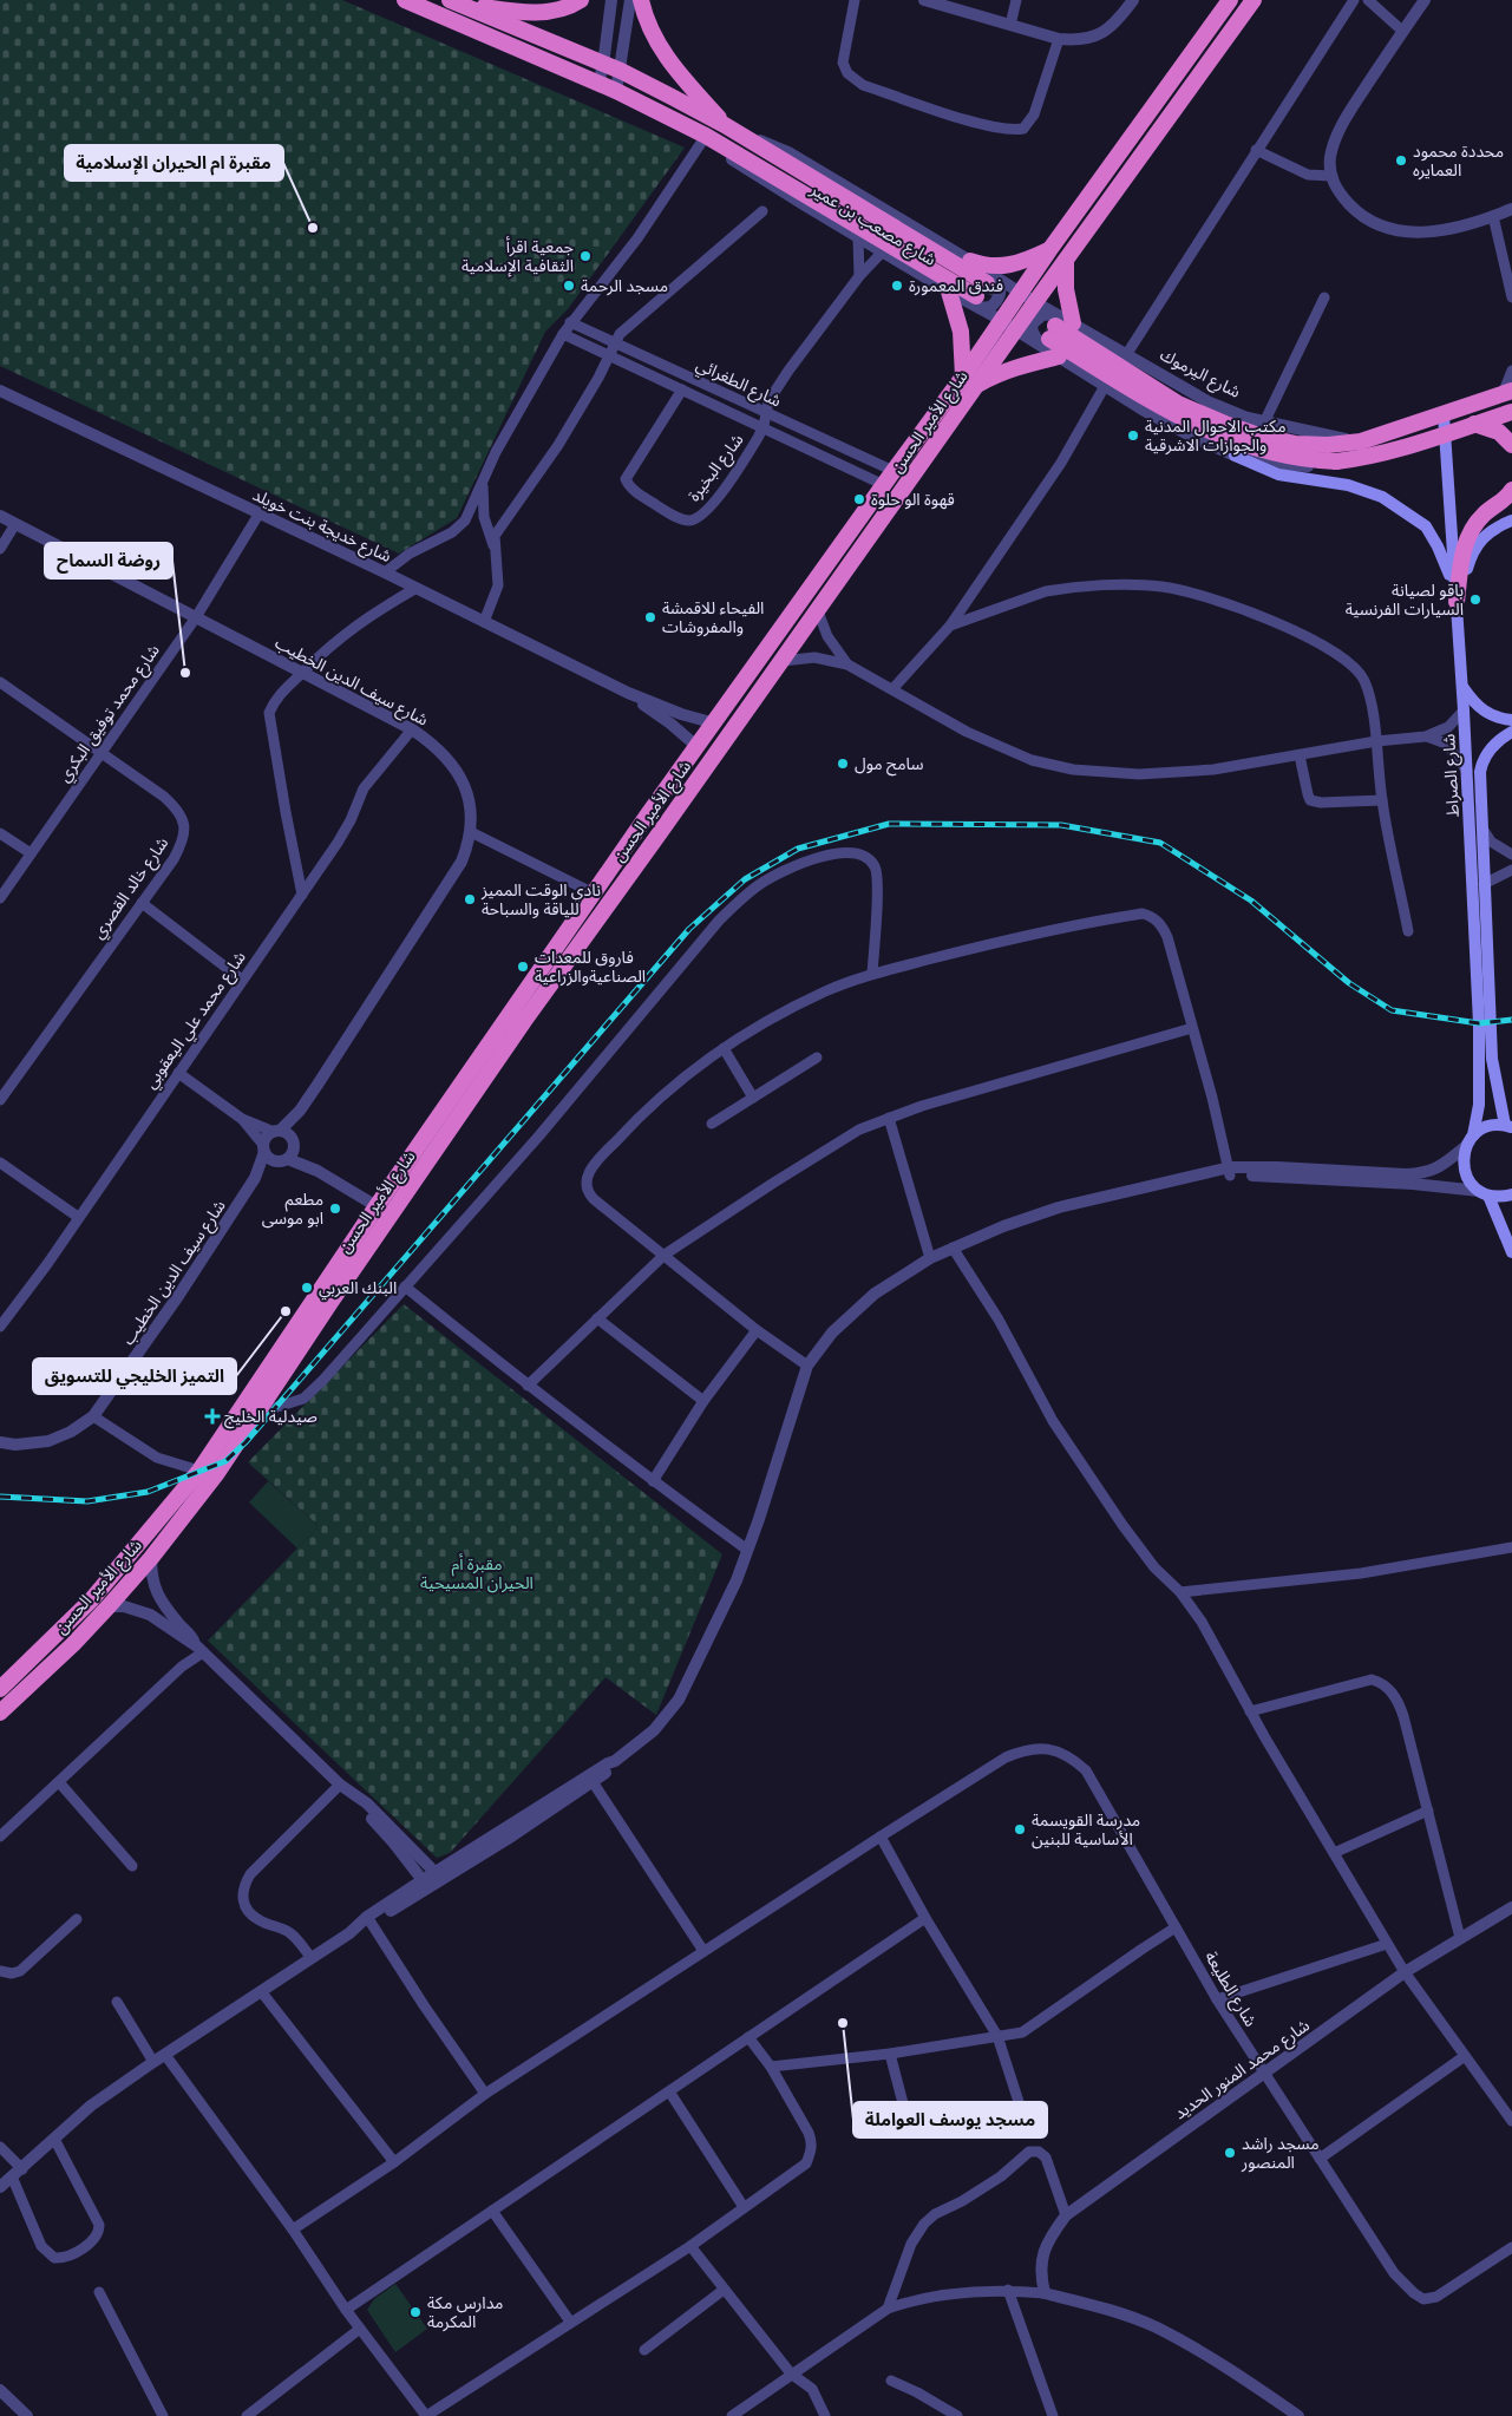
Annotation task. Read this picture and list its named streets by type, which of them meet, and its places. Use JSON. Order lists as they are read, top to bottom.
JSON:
{
  "streets": {
    "highway": ["شارع مصعب بن عمير", "شارع اليرموك", "شارع الأمير الحسن"],
    "main road": ["شارع الصراط"],
    "street": [
      "شارع الطغرائي",
      "شارع البخيرة",
      "شارع خديجة بنت خويلد",
      "شارع سيف الدين الخطيب",
      "شارع محمد توفيق البكري",
      "شارع خالد القصري",
      "شارع محمد علي اليعقوبي",
      "شارع الطليعة",
      "شارع محمد المنور الحديد"
    ]
  },
  "crossings": [
    ["شارع مصعب بن عمير", "شارع اليرموك"],
    ["شارع مصعب بن عمير", "شارع الأمير الحسن"],
    ["شارع مصعب بن عمير", "شارع البخيرة"],
    ["شارع اليرموك", "شارع الأمير الحسن"],
    ["شارع اليرموك", "شارع الصراط"],
    ["شارع الطغرائي", "شارع الأمير الحسن"],
    ["شارع الطغرائي", "شارع البخيرة"],
    ["شارع الأمير الحسن", "شارع خديجة بنت خويلد"],
    ["شارع خديجة بنت خويلد", "شارع محمد توفيق البكري"],
    ["شارع سيف الدين الخطيب", "شارع محمد توفيق البكري"],
    ["شارع سيف الدين الخطيب", "شارع محمد علي اليعقوبي"],
    ["شارع محمد توفيق البكري", "شارع خالد القصري"],
    ["شارع الطليعة", "شارع محمد المنور الحديد"]
  ],
  "parks": ["مقبرة أم الحيران المسيحية"],
  "places": {
    "other": [
      "محددة محمود العمايره",
      "مقبرة ام الحيران الإسلامية",
      "جمعية اقرأ الثقافية الإسلامية",
      "مسجد الرحمة",
      "فندق المعمورة",
      "مكتب الاحوال المدنية والجوازات الاشرقية",
      "قهوة الو حلوة",
      "باقو لصيانة السيارات الفرنسية",
      "الفيحاء للاقمشة والمفروشات",
      "روضة السماح",
      "سامح مول",
      "نادي الوقت المميز للياقة والسباحة",
      "فاروق للمعدات الصناعيةوالزراعية",
      "مطعم ابو موسى",
      "البنك العربي",
      "التميز الخليجي للتسويق",
      "مدرسة القويسمة الأساسية للبنين",
      "مسجد يوسف العواملة",
      "مسجد راشد المنصور",
      "مدارس مكة المكرمة"
    ],
    "health": ["صيدلية الخليج"]
  }
}
